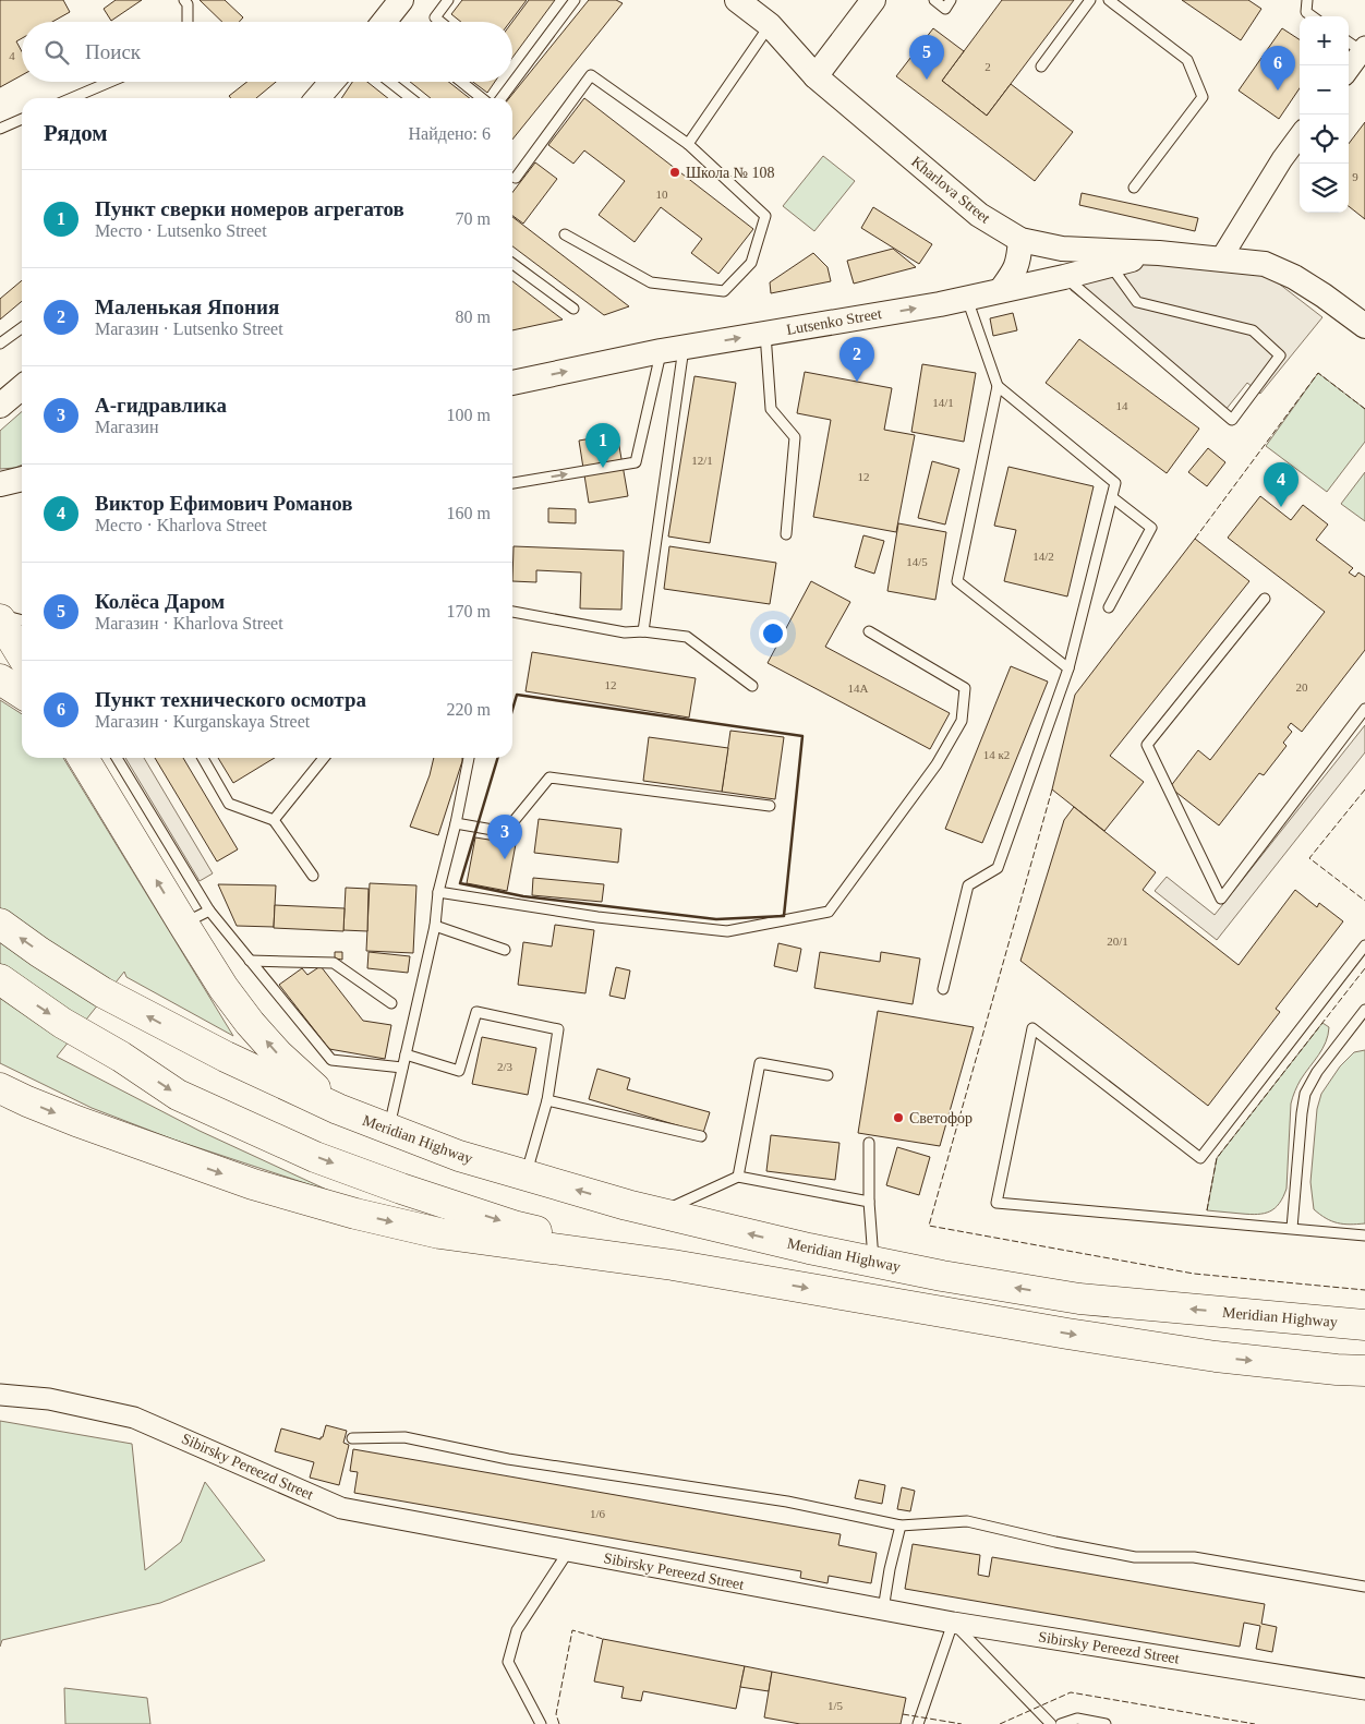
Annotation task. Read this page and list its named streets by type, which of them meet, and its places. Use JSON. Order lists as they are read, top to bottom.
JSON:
{
  "streets": {
    "main road": ["Meridian Highway"],
    "street": ["Kharlova Street", "Lutsenko Street", "Sibirsky Pereezd Street"]
  },
  "crossings": [
    ["Kharlova Street", "Lutsenko Street"]
  ],
  "one_way": ["Lutsenko Street"],
  "places": ["Школа № 108", "Светофор"],
  "house_numbers": [
    "4",
    "2",
    "9",
    "10",
    "14/1",
    "14",
    "12/1",
    "12",
    "14/2",
    "14/5",
    "12",
    "20",
    "14А",
    "14 к2",
    "20/1",
    "2/3",
    "1/6",
    "1/5"
  ],
  "page": {
    "map_buttons": ["+", "−"],
    "search": "Поиск",
    "pins": [
      "5",
      "6",
      "2",
      "1",
      "4",
      "3"
    ],
    "heading": ["Рядом", "Найдено: 6"],
    "list": [
      {
        "mark": "1",
        "name": "Пункт сверки номеров агрегатов",
        "note": "Место · Lutsenko Street",
        "value": "70 m"
      },
      {
        "mark": "2",
        "name": "Маленькая Япония",
        "note": "Магазин · Lutsenko Street",
        "value": "80 m"
      },
      {
        "mark": "3",
        "name": "А-гидравлика",
        "note": "Магазин",
        "value": "100 m"
      },
      {
        "mark": "4",
        "name": "Виктор Ефимович Романов",
        "note": "Место · Kharlova Street",
        "value": "160 m"
      },
      {
        "mark": "5",
        "name": "Колёса Даром",
        "note": "Магазин · Kharlova Street",
        "value": "170 m"
      },
      {
        "mark": "6",
        "name": "Пункт технического осмотра",
        "note": "Магазин · Kurganskaya Street",
        "value": "220 m"
      }
    ]
  }
}
